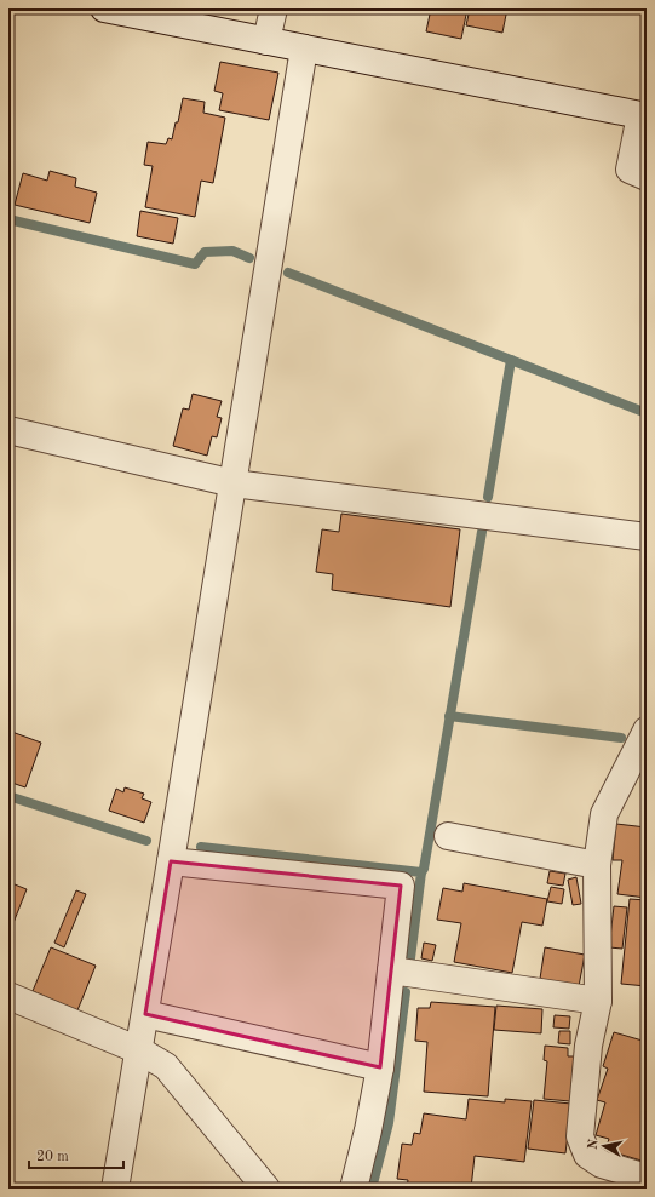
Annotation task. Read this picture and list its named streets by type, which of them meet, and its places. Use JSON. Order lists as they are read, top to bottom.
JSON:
{
  "scale_bar": "20 m",
  "north": "left"
}
